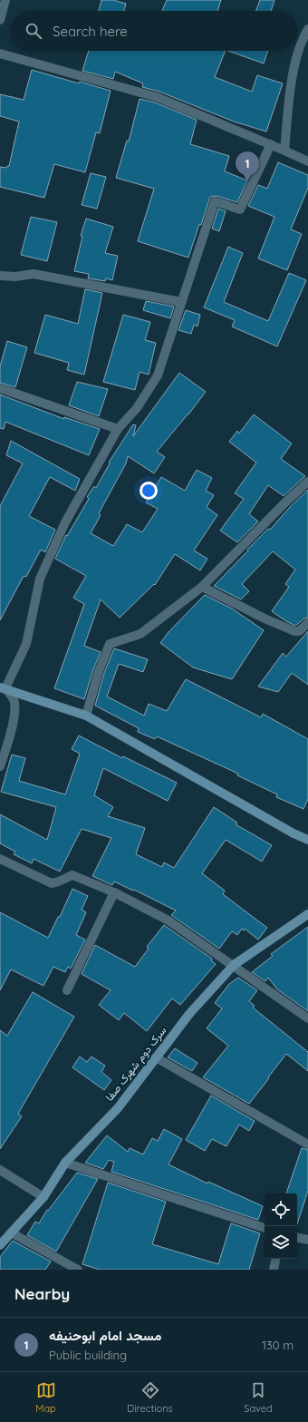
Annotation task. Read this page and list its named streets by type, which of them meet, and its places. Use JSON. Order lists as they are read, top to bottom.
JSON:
{
  "streets": {
    "street": ["سرک دوم شهرک صفا"]
  },
  "page": {
    "search": "Search here",
    "pins": "1",
    "heading": "Nearby",
    "list": [
      {
        "mark": "1",
        "name": "مسجد امام ابوحنیفه",
        "note": "Public building",
        "value": "130 m"
      }
    ],
    "nav": ["Map", "Directions", "Saved"]
  }
}
